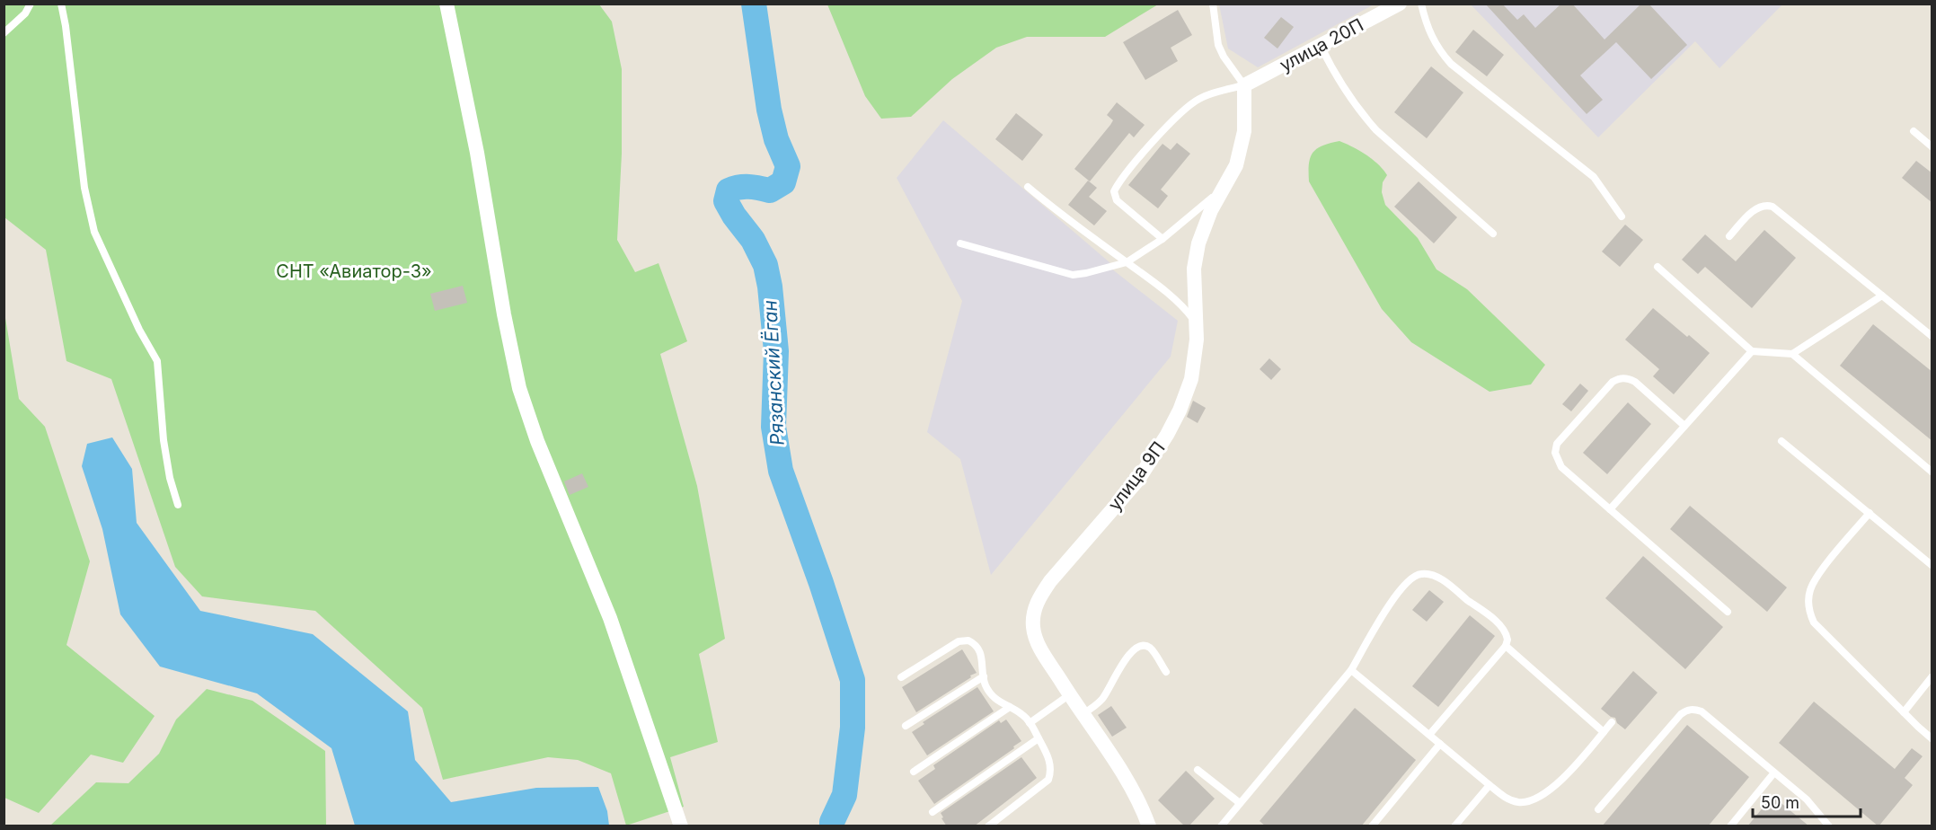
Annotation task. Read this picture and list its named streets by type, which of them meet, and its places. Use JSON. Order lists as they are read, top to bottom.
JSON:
{
  "streets": {
    "street": ["улица 20П", "улица 9П"]
  },
  "crossings": [
    ["улица 20П", "улица 9П"]
  ],
  "water": ["Рязанский Ёган"],
  "parks": ["СНТ «Авиатор-3»"],
  "scale_bar": "50 m"
}
